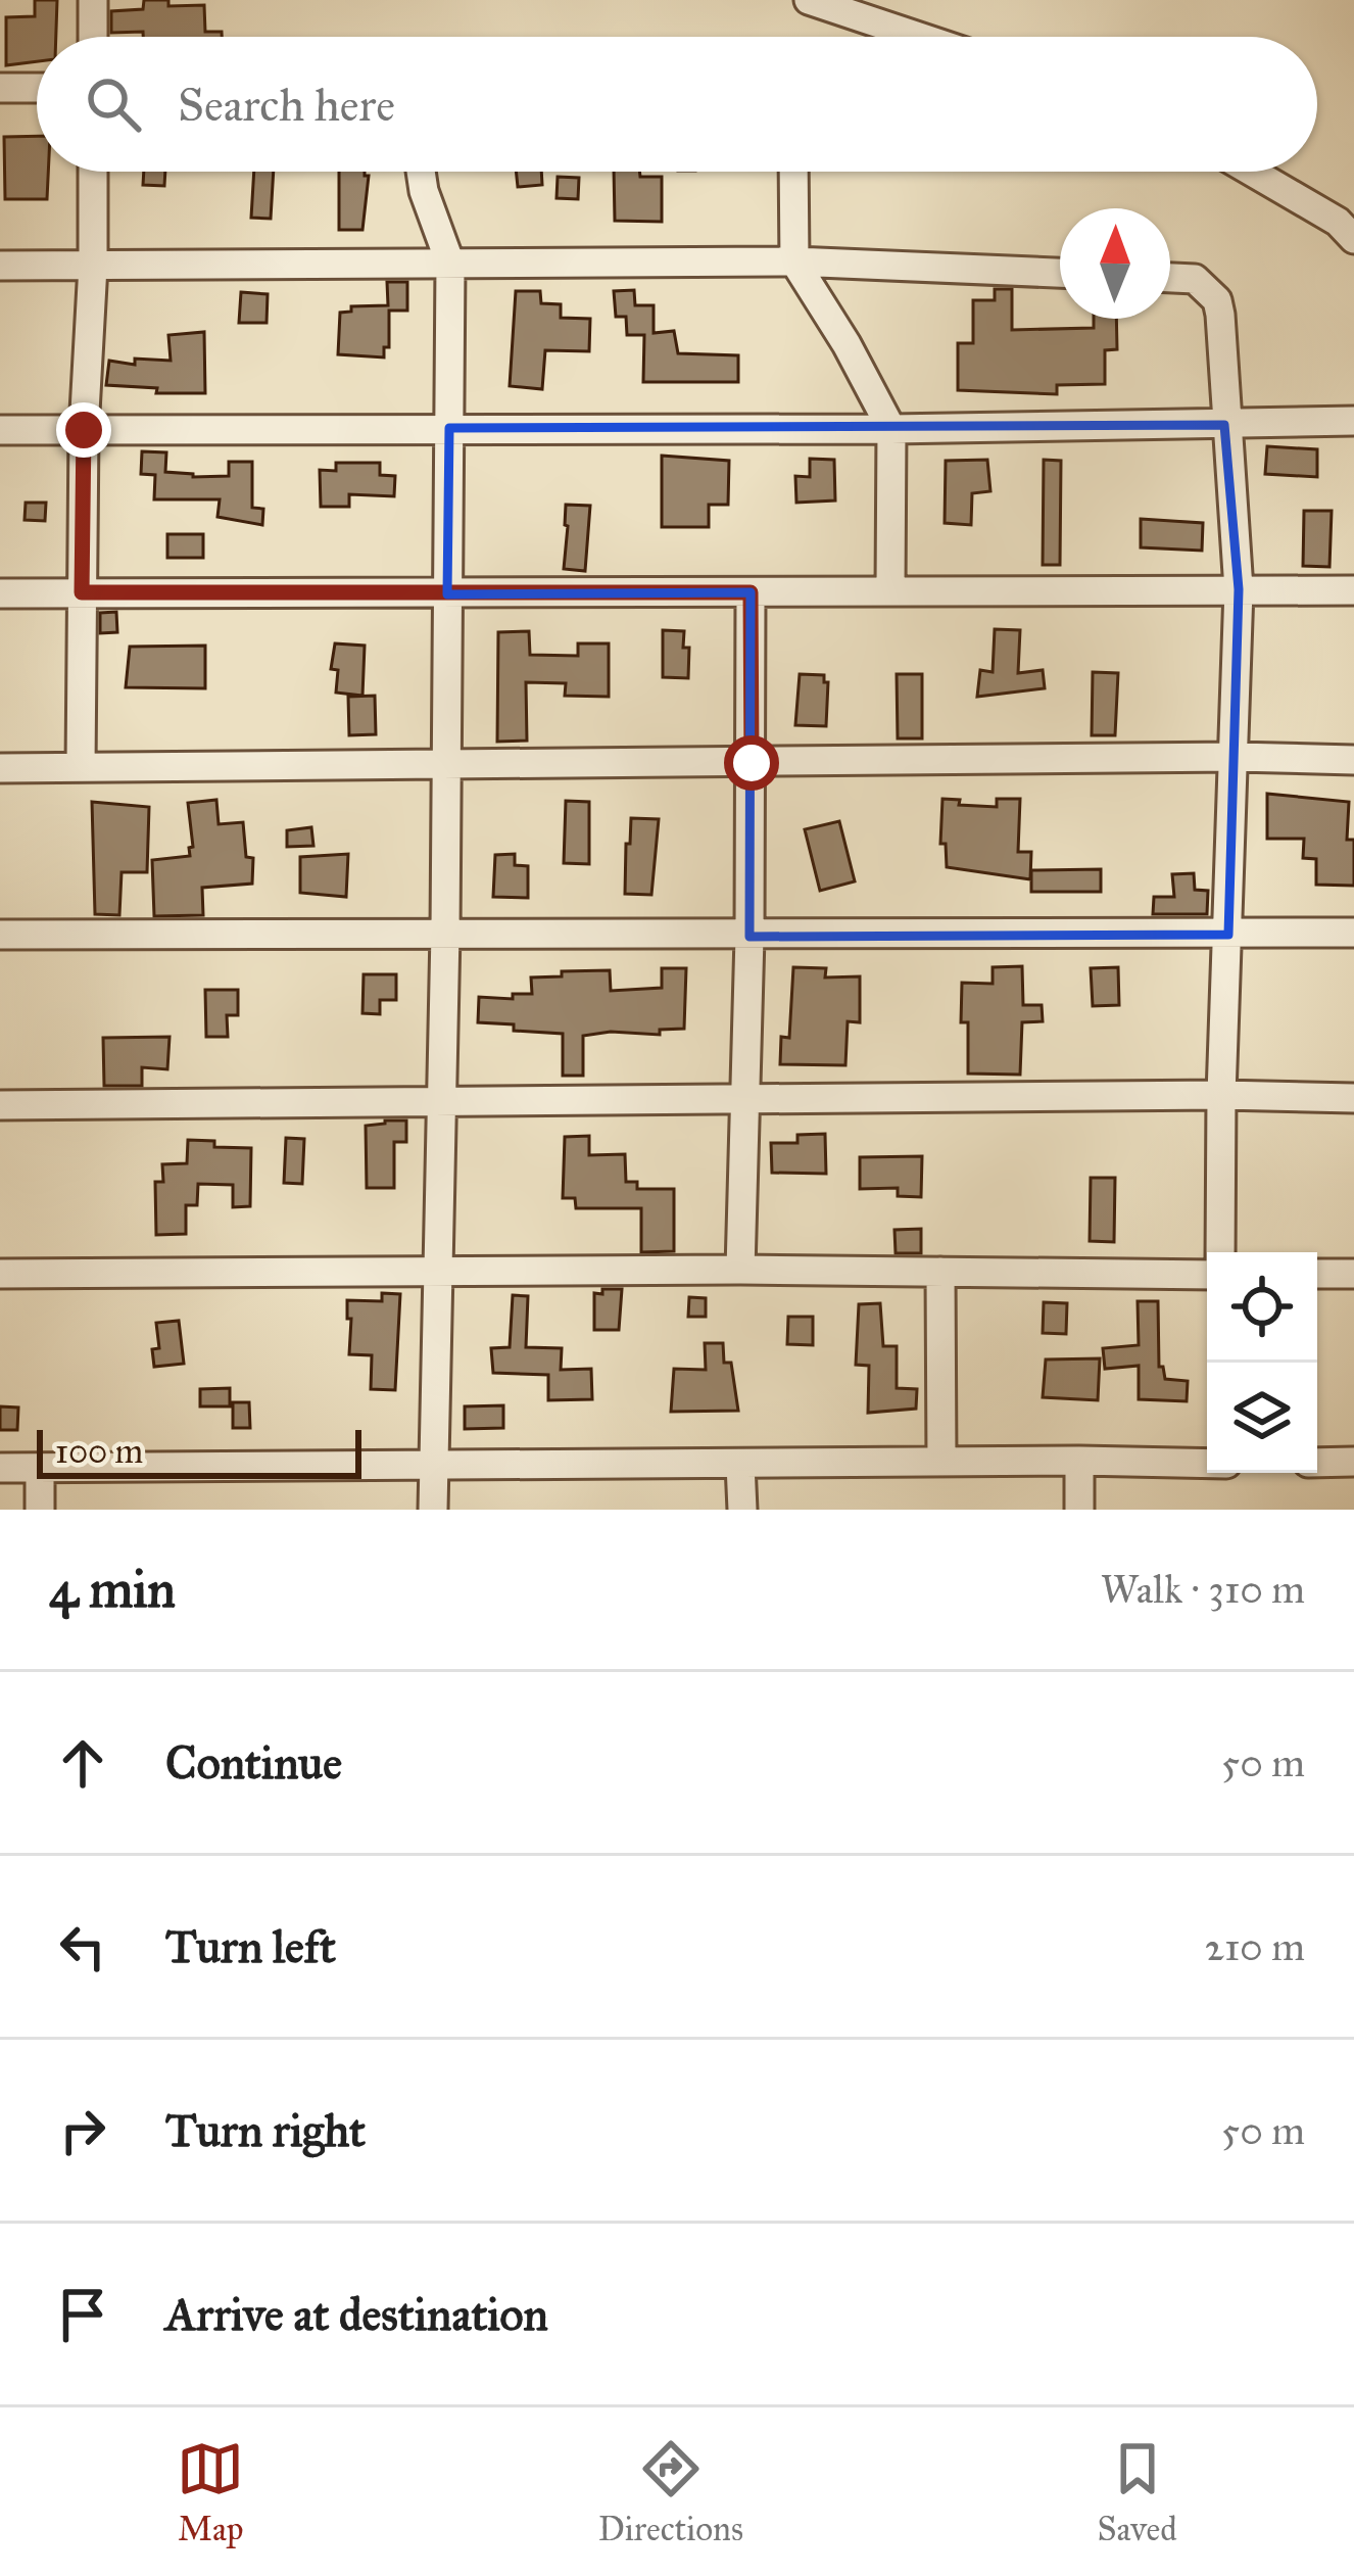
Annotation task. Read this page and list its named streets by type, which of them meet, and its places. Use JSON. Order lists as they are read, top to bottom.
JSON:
{
  "scale_bar": "100 m",
  "north": "top",
  "page": {
    "search": "Search here",
    "scale": "100 m",
    "heading": ["4 min", "Walk · 310 m"],
    "list": [
      ["Continue", "50 m"],
      ["Turn left", "210 m"],
      ["Turn right", "50 m"],
      "Arrive at destination"
    ],
    "nav": ["Map", "Directions", "Saved"]
  }
}
